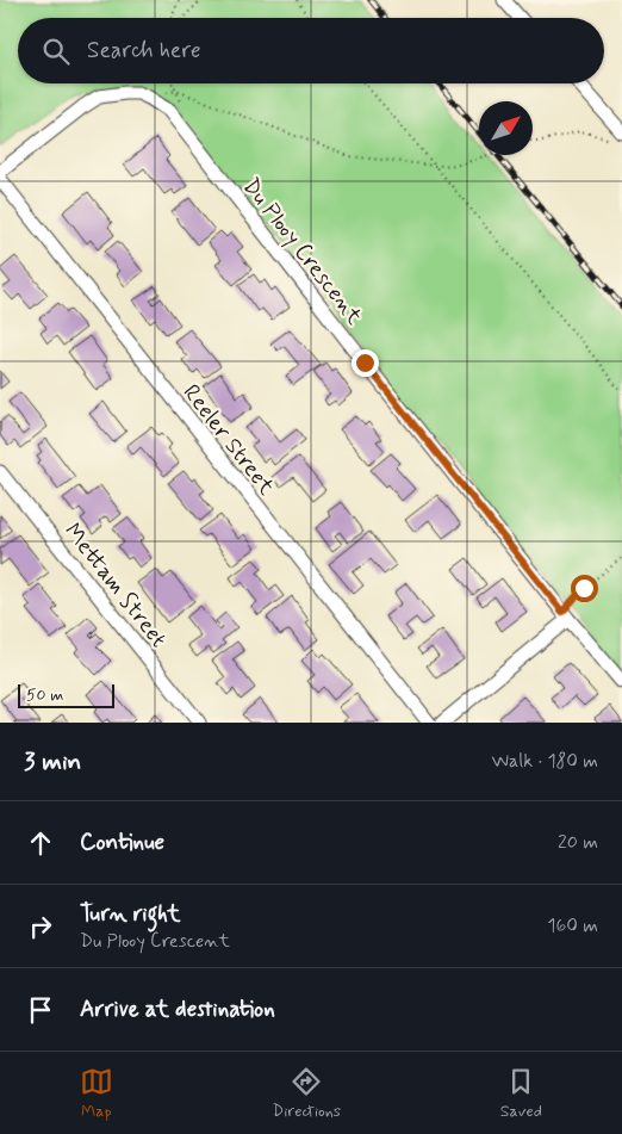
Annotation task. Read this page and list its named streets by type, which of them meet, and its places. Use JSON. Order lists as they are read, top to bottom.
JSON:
{
  "streets": {
    "street": ["Du Plooy Crescent", "Reeler Street", "Mettam Street"]
  },
  "scale_bar": "50 m",
  "north": "top right",
  "page": {
    "search": "Search here",
    "scale": "50 m",
    "heading": ["3 min", "Walk · 180 m"],
    "list": [
      ["Continue", "20 m"],
      ["Turn right", "Du Plooy Crescent", "160 m"],
      "Arrive at destination"
    ],
    "nav": ["Map", "Directions", "Saved"]
  }
}
